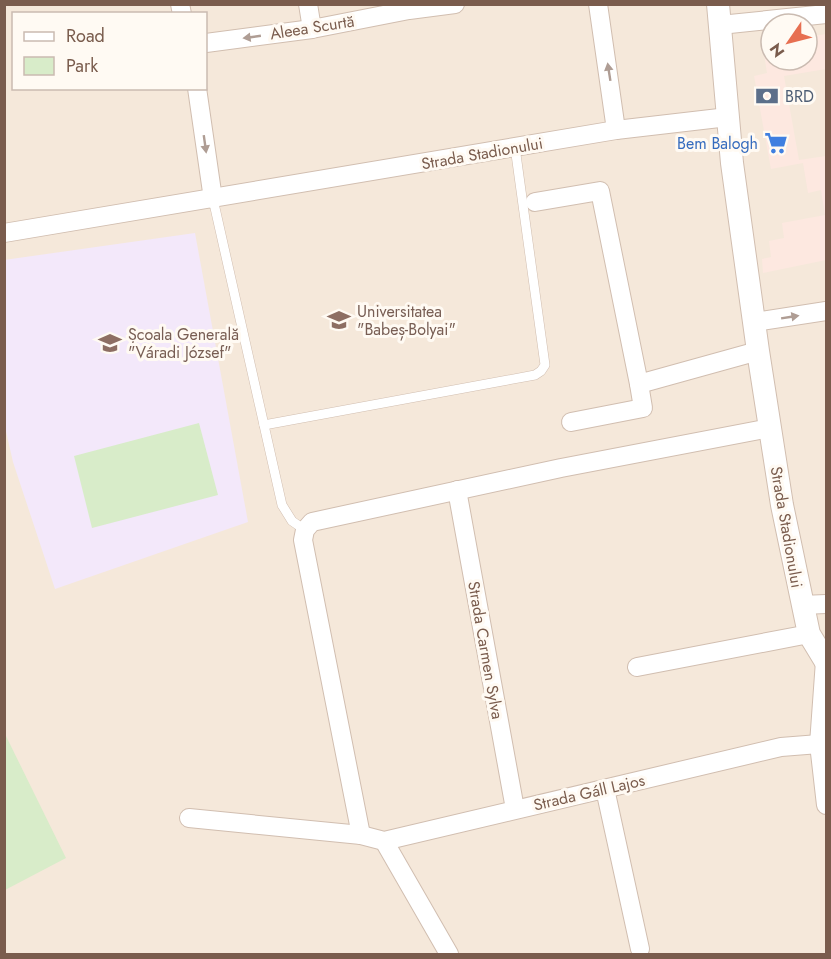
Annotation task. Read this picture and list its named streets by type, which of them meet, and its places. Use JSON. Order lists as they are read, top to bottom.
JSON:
{
  "streets": {
    "street": [
      "Aleea Scurtă",
      "Strada Stadionului",
      "Strada Carmen Sylva",
      "Strada Gáll Lajos"
    ]
  },
  "crossings": [
    ["Strada Carmen Sylva", "Strada Gáll Lajos"]
  ],
  "one_way": ["Aleea Scurtă"],
  "places": {
    "bank": ["BRD"],
    "supermarket": ["Bem Balogh"],
    "school or university": ["Universitatea \"Babeș-Bolyai\"", "Școala Generală \"Váradi József\""]
  },
  "legend": ["Road", "Park"],
  "north": "bottom left"
}
